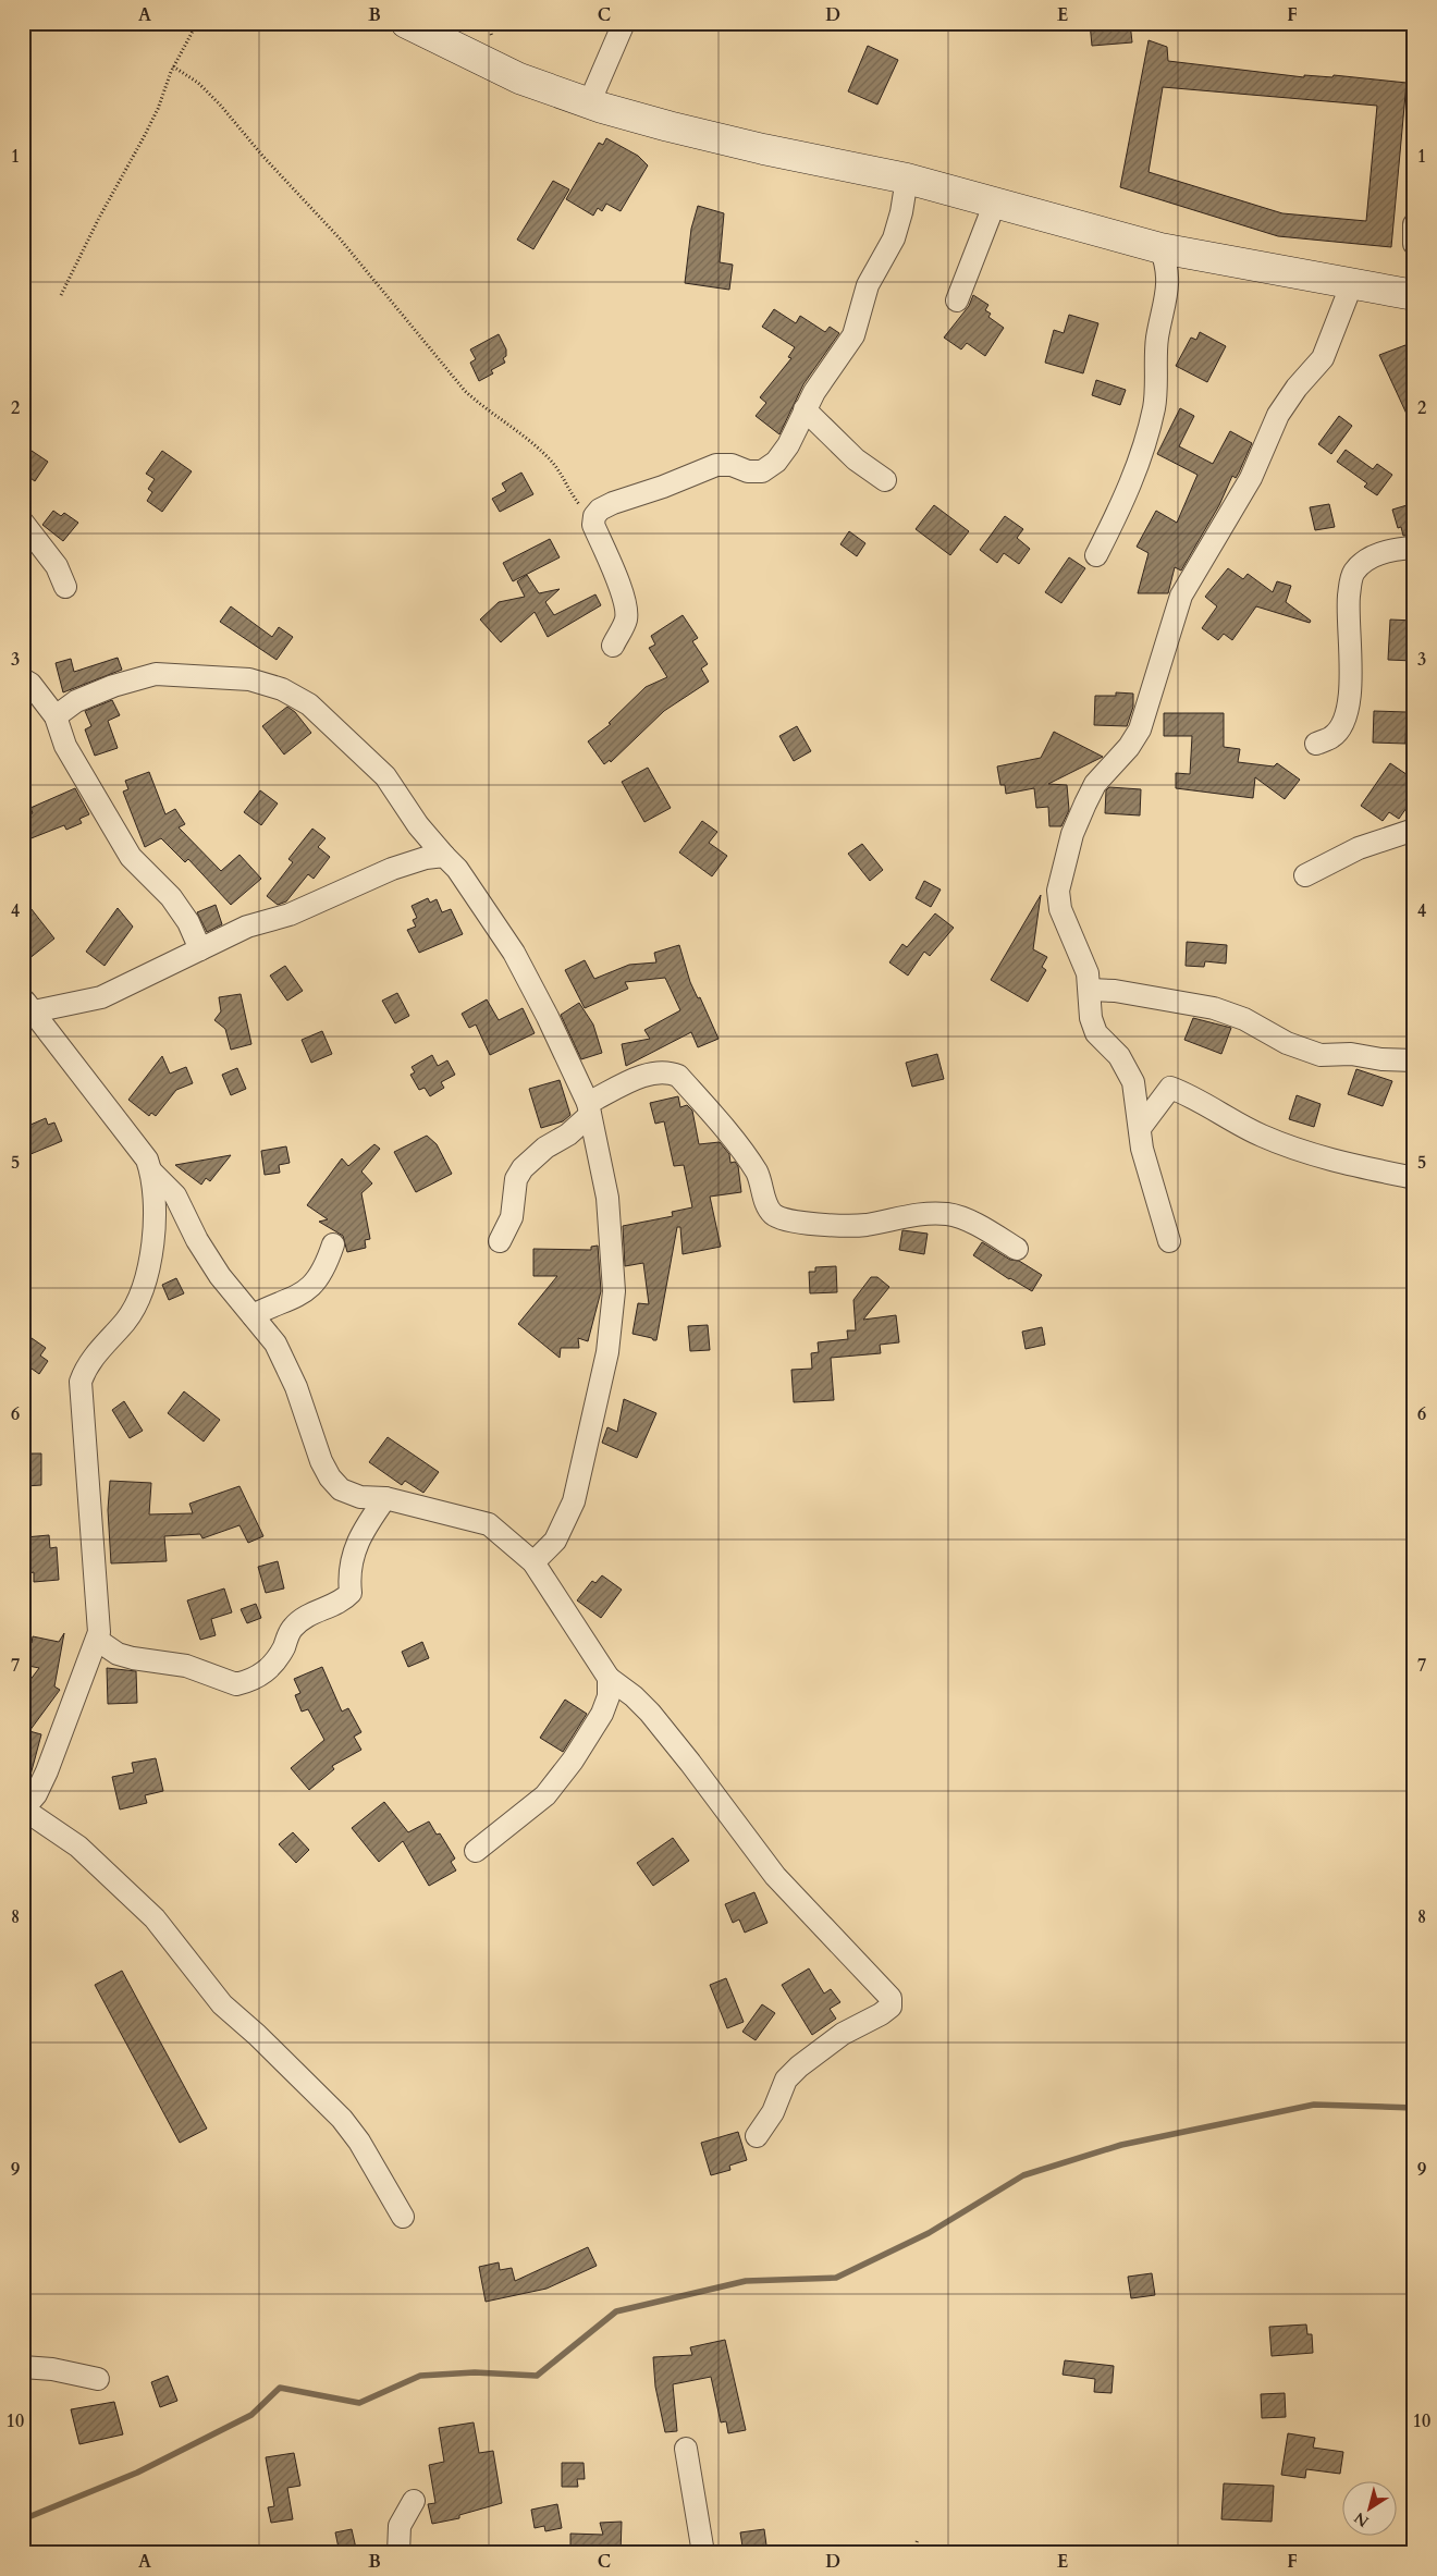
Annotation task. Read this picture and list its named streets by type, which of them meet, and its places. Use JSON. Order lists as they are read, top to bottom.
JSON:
{
  "north": "bottom left",
  "grid": {
    "columns": [
      "A",
      "B",
      "C",
      "D",
      "E",
      "F"
    ],
    "rows": [
      "1",
      "2",
      "3",
      "4",
      "5",
      "6",
      "7",
      "8",
      "9",
      "10"
    ]
  }
}
